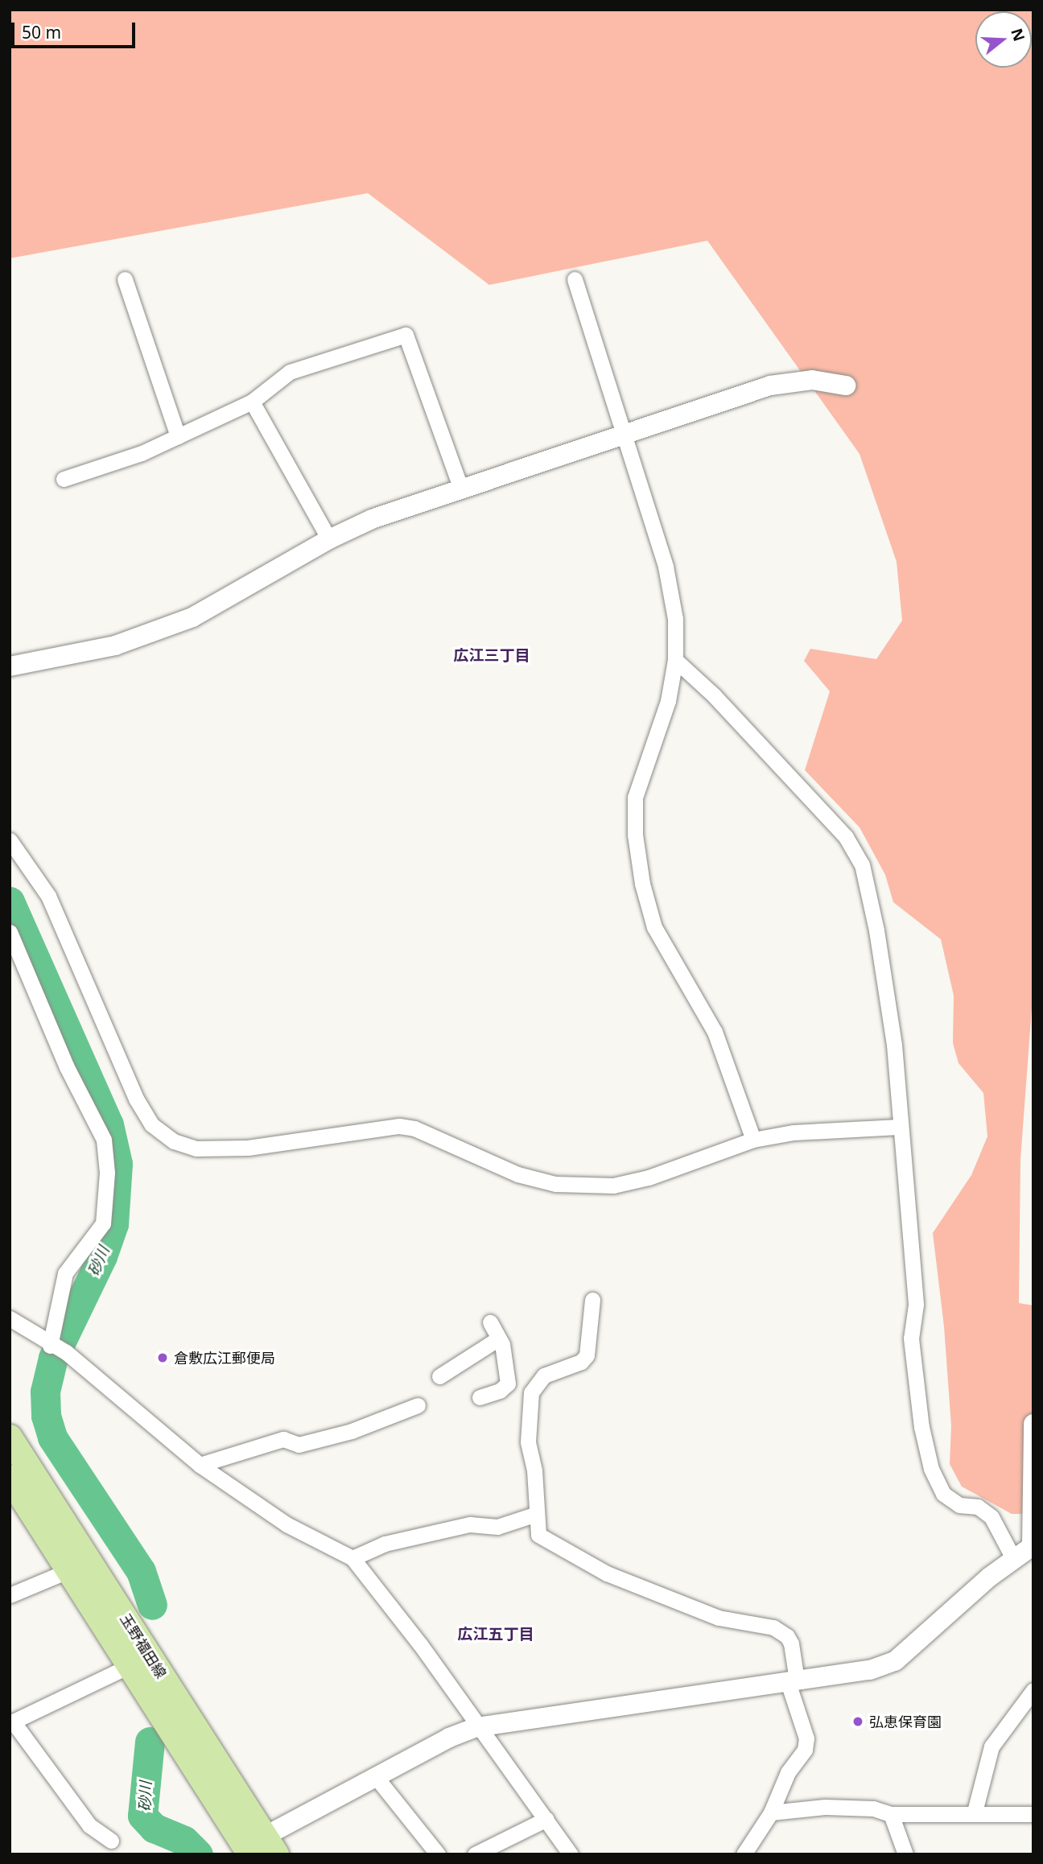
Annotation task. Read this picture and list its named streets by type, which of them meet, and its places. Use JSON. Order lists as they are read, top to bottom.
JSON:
{
  "streets": {
    "main road": ["玉野福田線"]
  },
  "districts": ["広江三丁目", "広江五丁目"],
  "water": ["砂川"],
  "places": ["倉敷広江郵便局", "弘恵保育園"],
  "scale_bar": "50 m",
  "north": "right"
}
